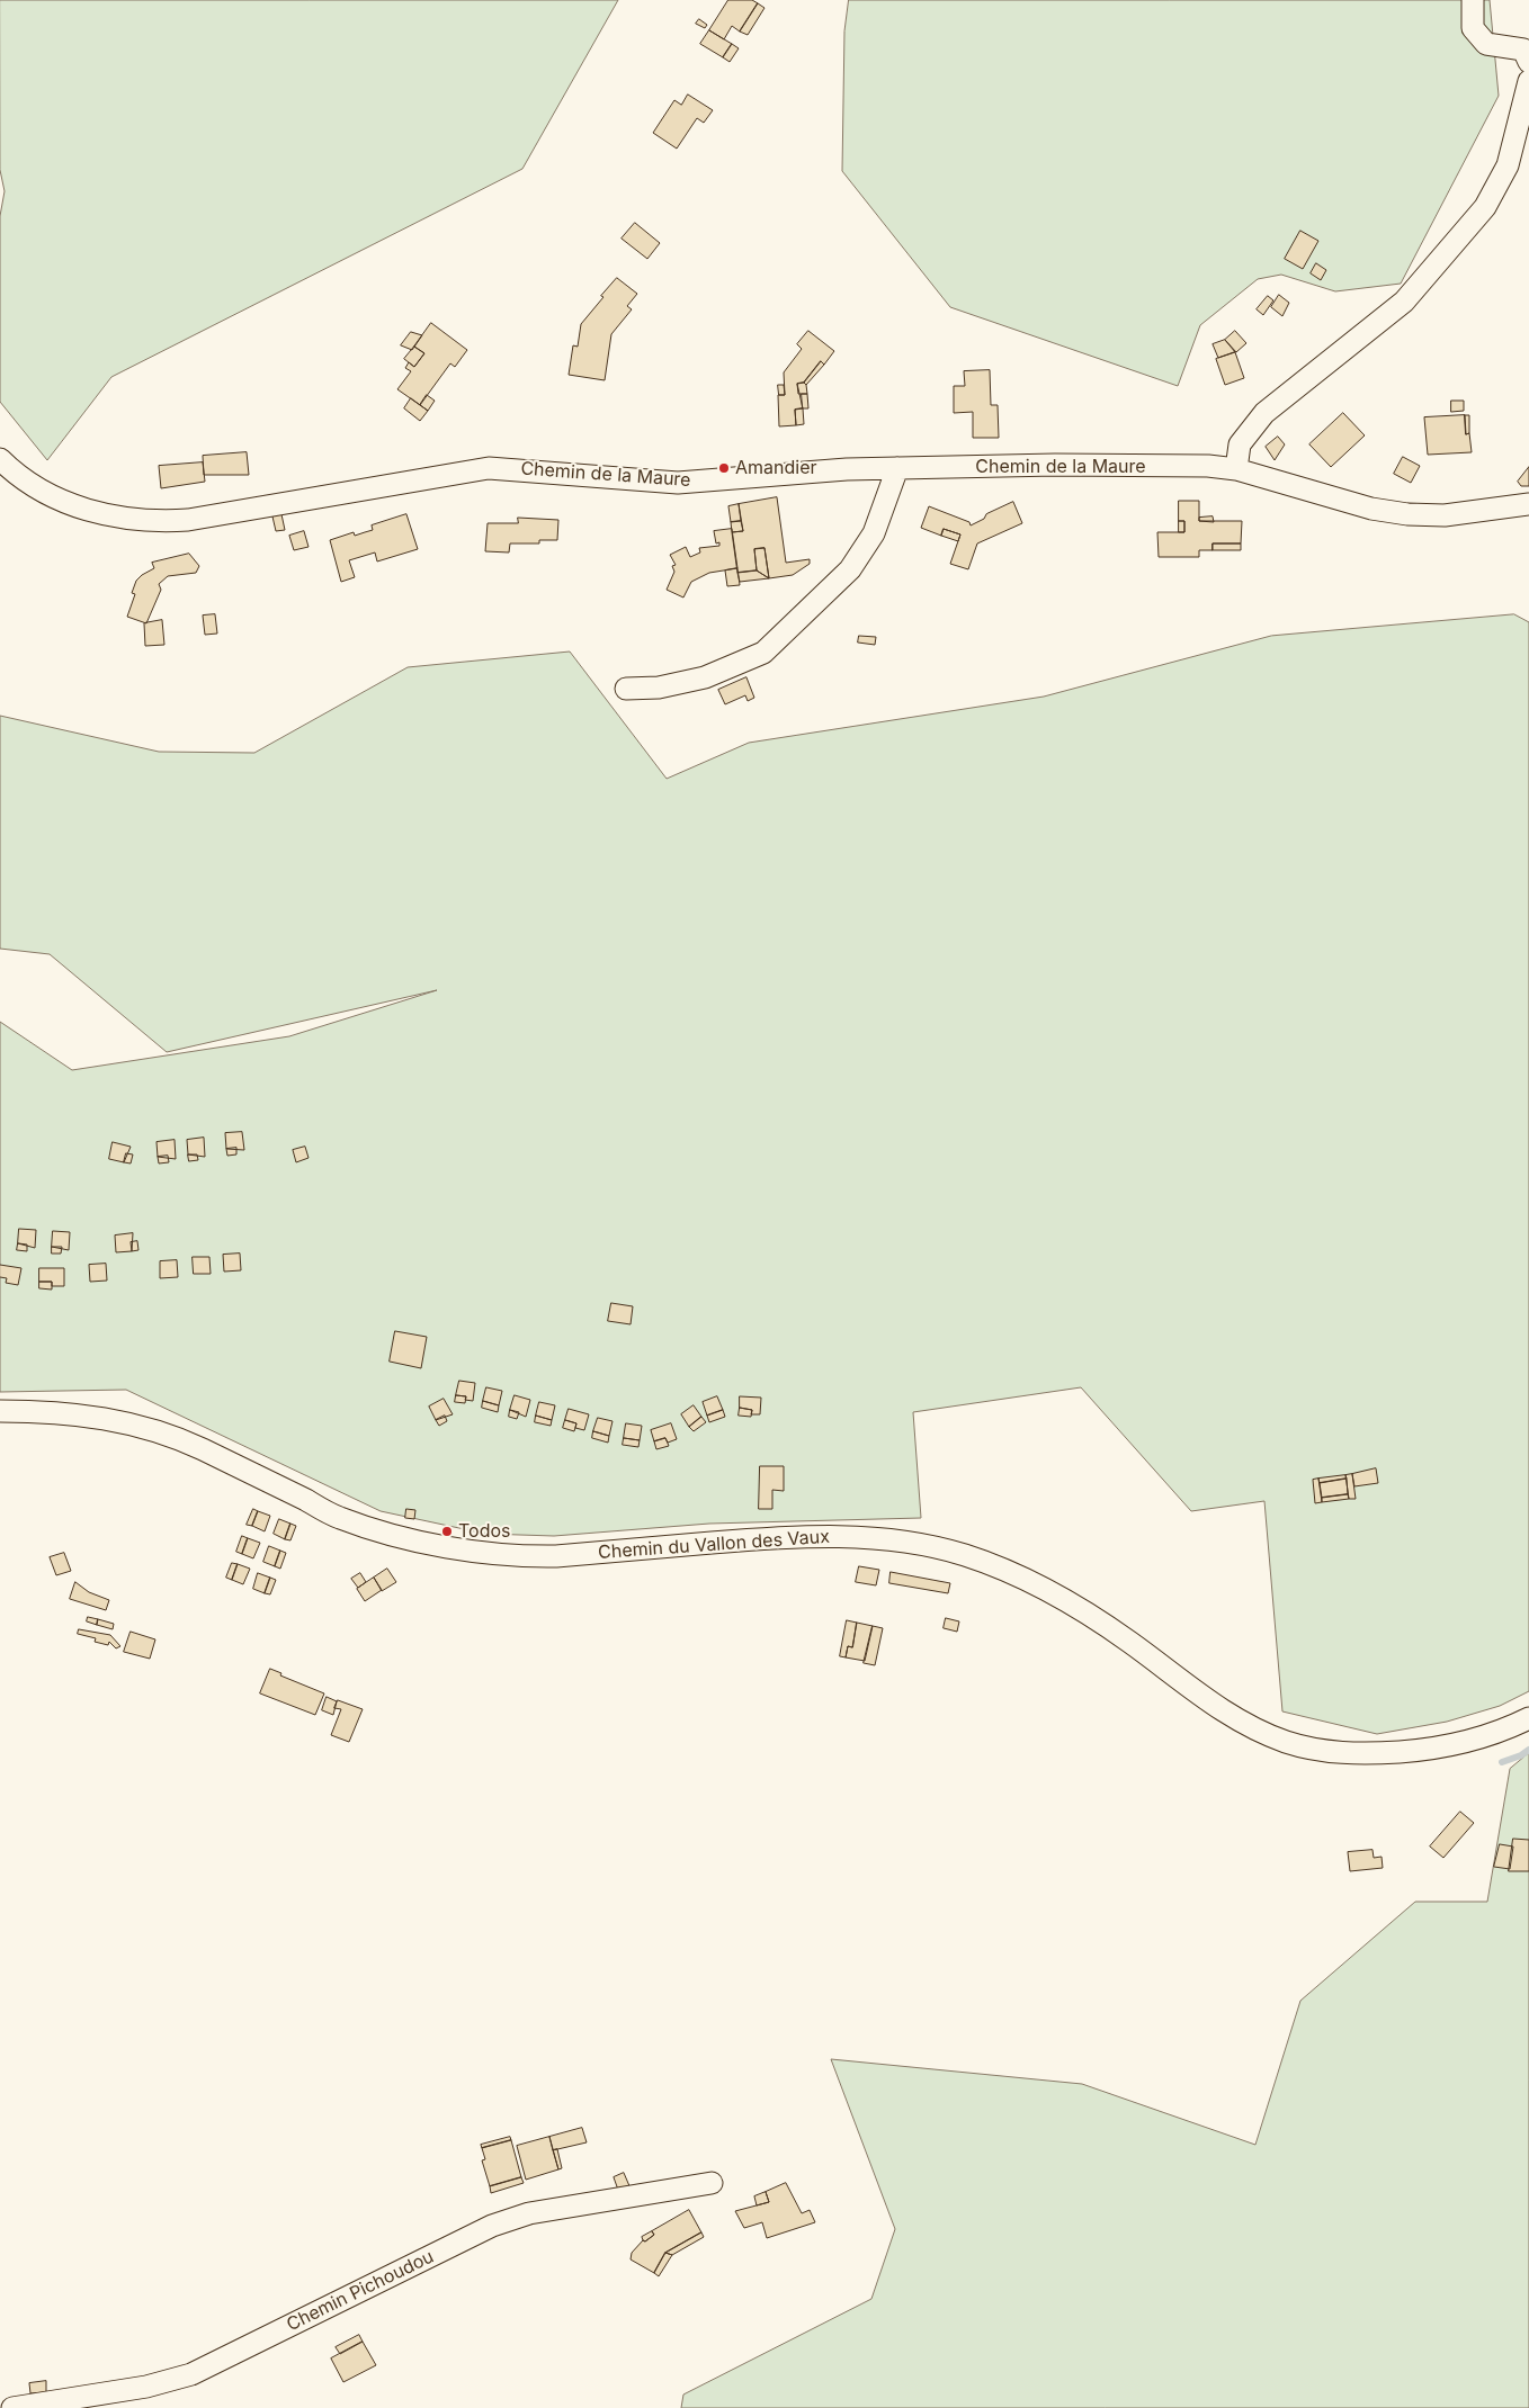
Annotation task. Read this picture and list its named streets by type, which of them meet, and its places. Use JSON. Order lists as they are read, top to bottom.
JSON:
{
  "streets": {
    "street": ["Chemin de la Maure", "Chemin du Vallon des Vaux", "Chemin Pichoudou"]
  },
  "places": ["Amandier", "Todos"]
}
